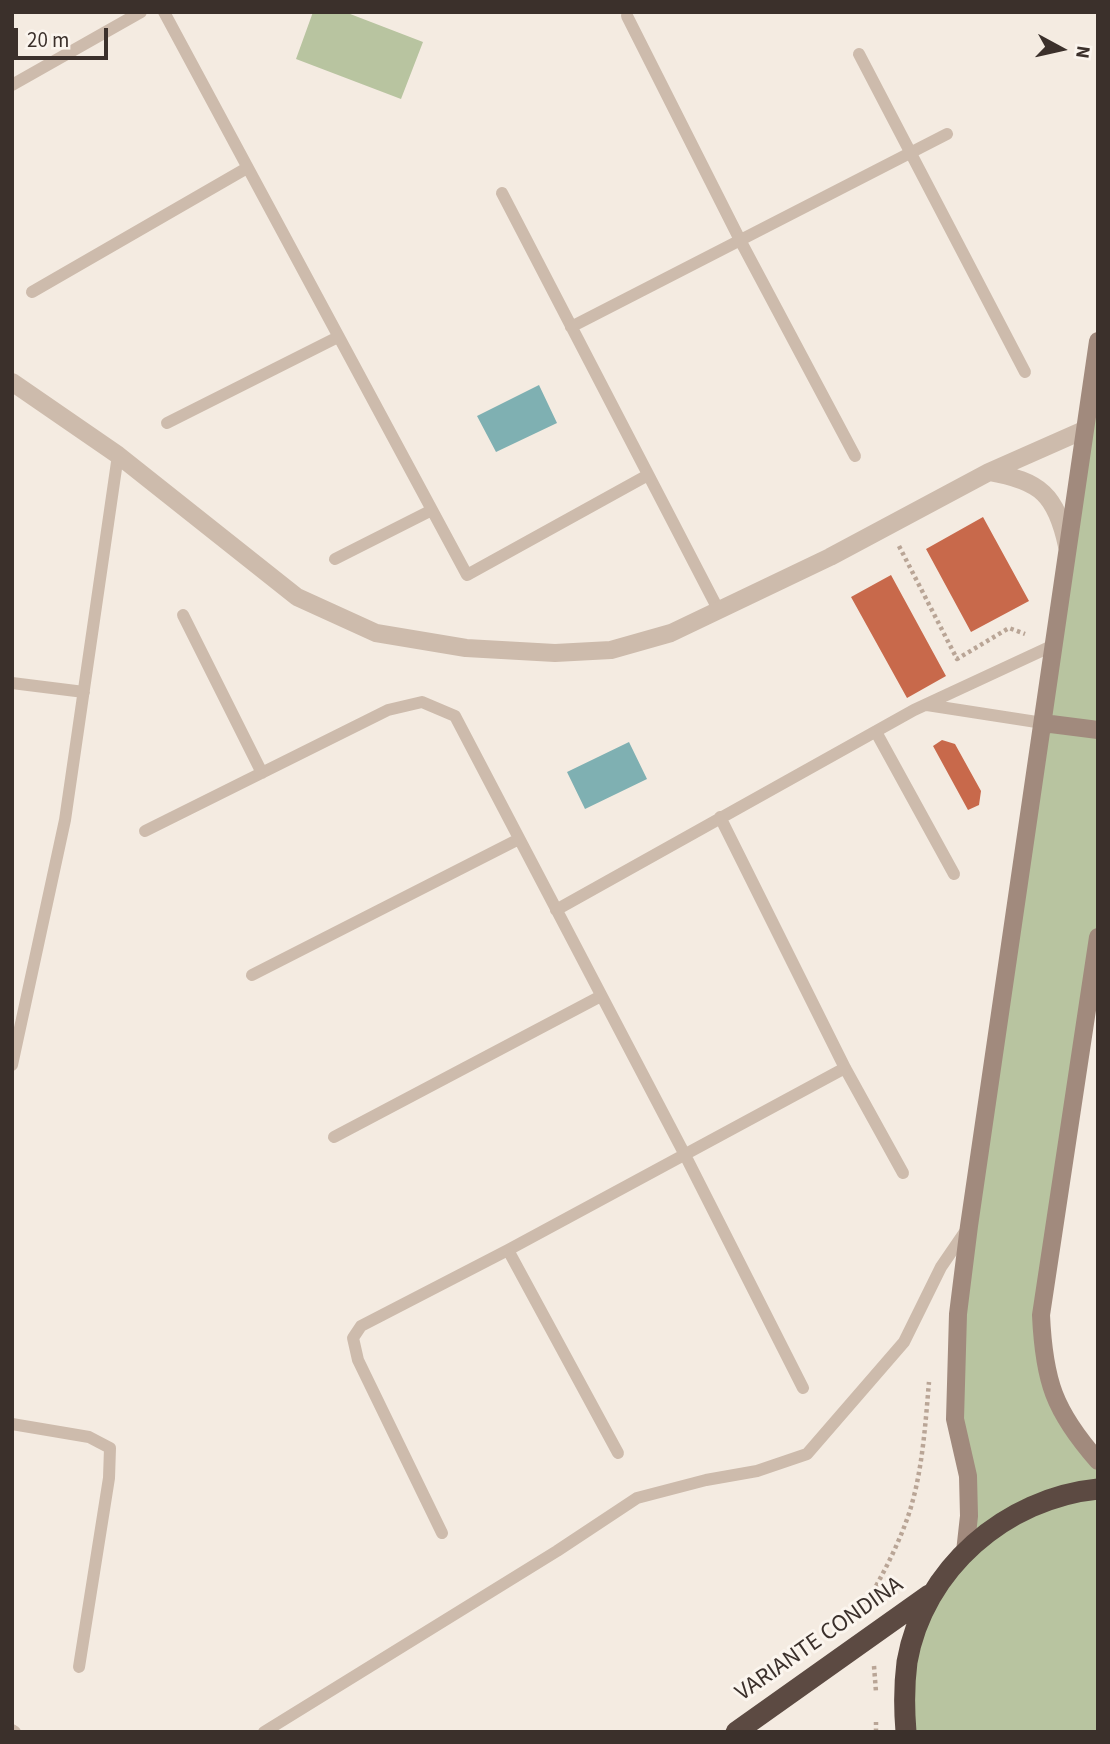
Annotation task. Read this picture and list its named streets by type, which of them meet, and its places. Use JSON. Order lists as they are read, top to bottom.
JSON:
{
  "streets": {
    "highway": ["VARIANTE CONDINA"]
  },
  "scale_bar": "20 m",
  "north": "right"
}
